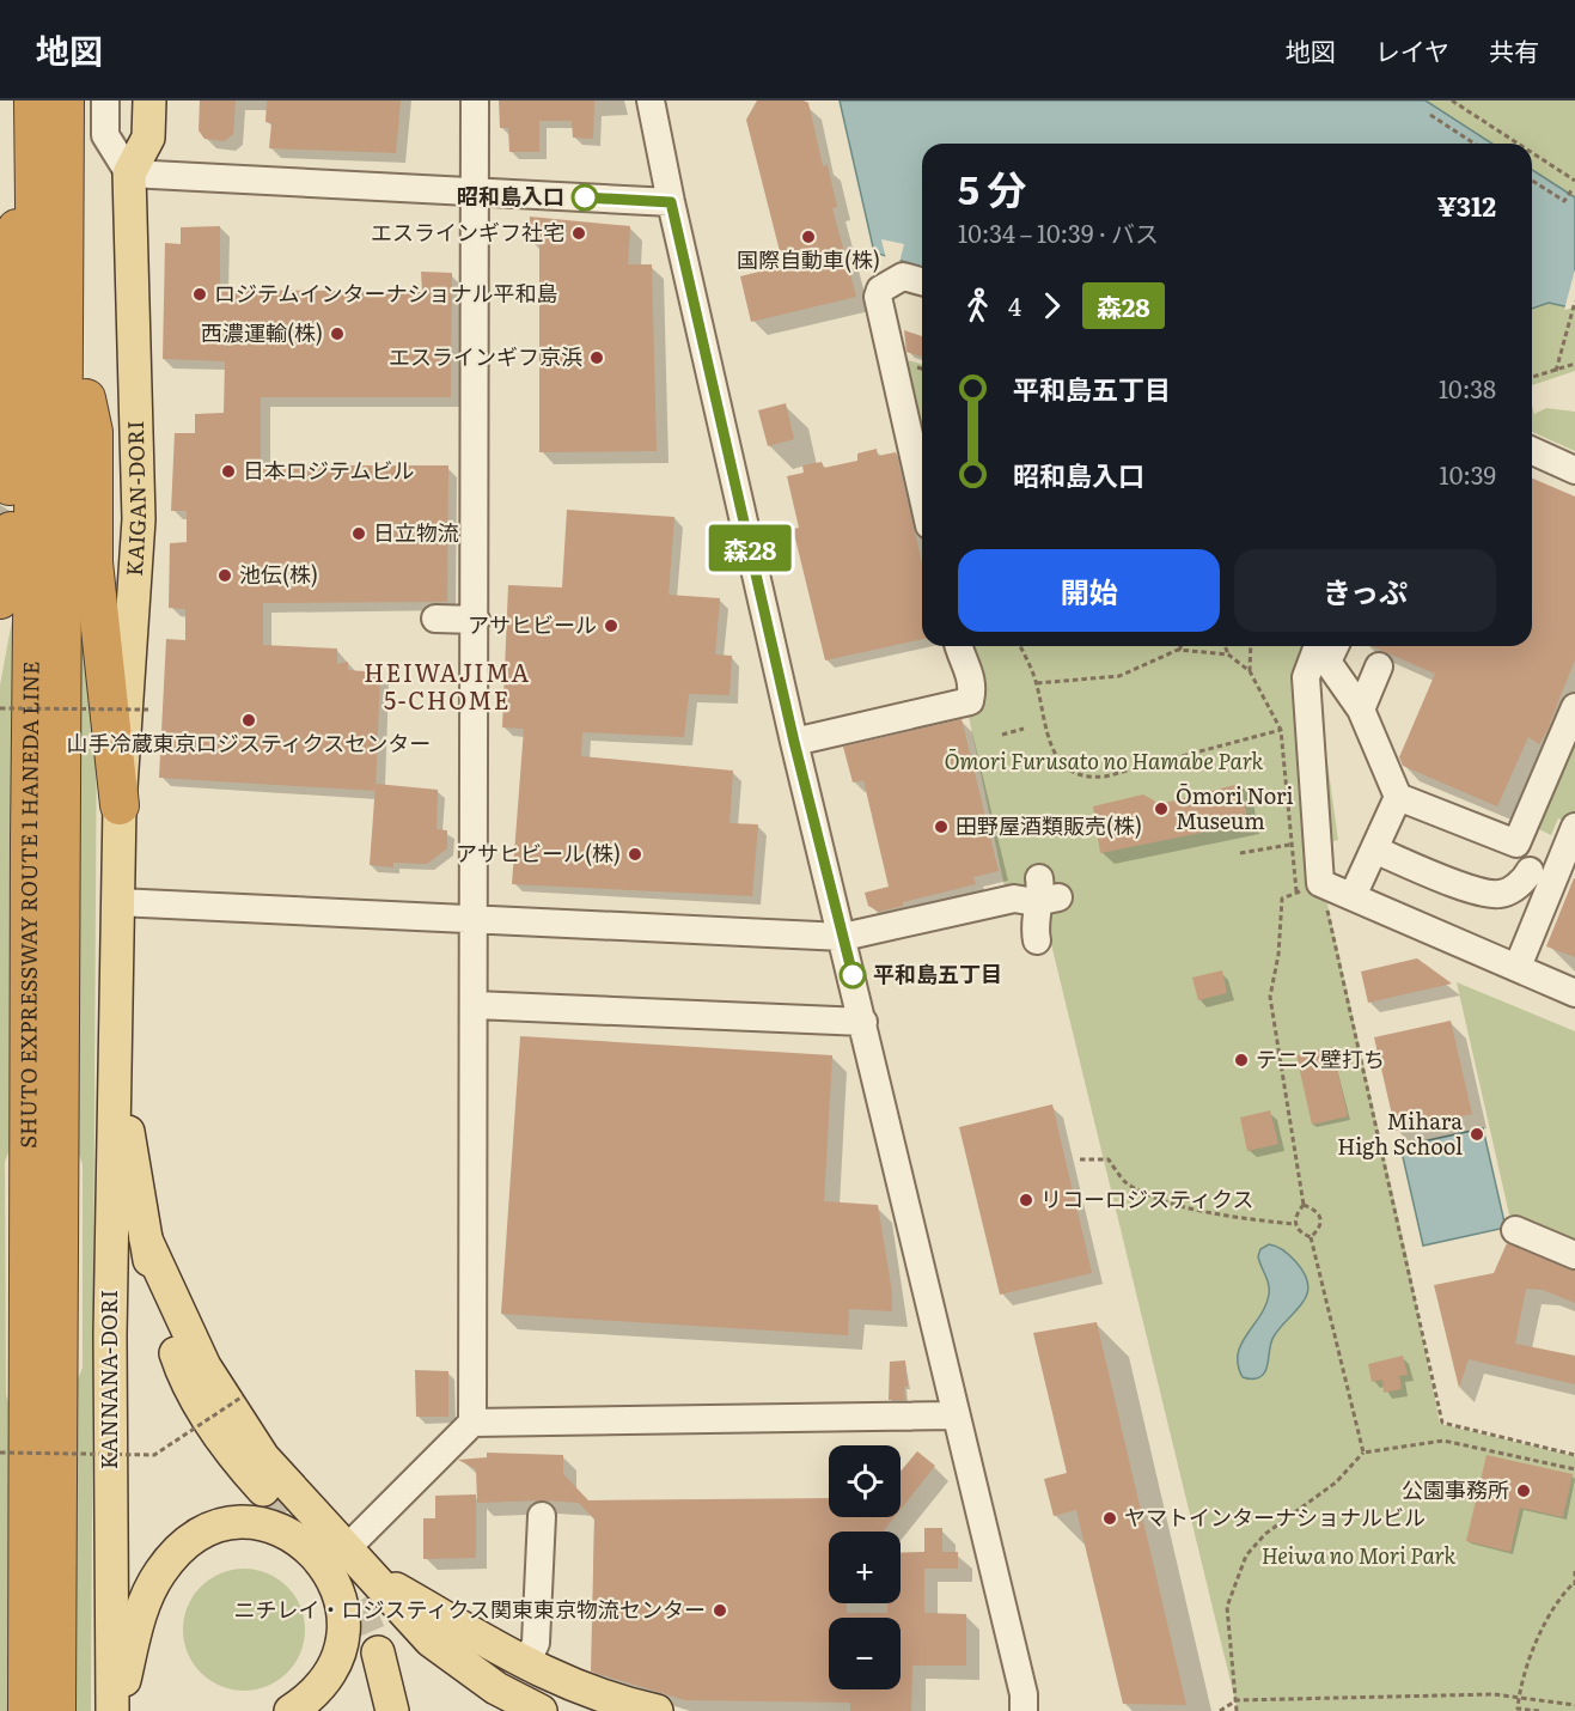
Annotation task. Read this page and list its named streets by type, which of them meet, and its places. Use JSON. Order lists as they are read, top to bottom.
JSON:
{
  "streets": {
    "highway": ["SHUTO EXPRESSWAY ROUTE 1 HANEDA LINE"],
    "main road": ["KAIGAN-DORI", "KANNANA-DORI"]
  },
  "crossings": [
    ["KAIGAN-DORI", "KANNANA-DORI"]
  ],
  "districts": ["HEIWAJIMA 5-CHOME"],
  "parks": ["Ōmori Furusato no Hamabe Park", "Heiwa no Mori Park"],
  "places": [
    "昭和島入口",
    "エスラインギフ社宅",
    "国際自動車(株)",
    "ロジテムインターナショナル平和島",
    "西濃運輸(株)",
    "エスラインギフ京浜",
    "日本ロジテムビル",
    "日立物流",
    "池伝(株)",
    "アサヒビール",
    "山手冷蔵東京ロジスティクスセンター",
    "Ōmori Nori Museum",
    "田野屋酒類販売(株)",
    "アサヒビール(株)",
    "平和島五丁目",
    "テニス壁打ち",
    "Mihara High School",
    "リコーロジスティクス",
    "公園事務所",
    "ヤマトインターナショナルビル",
    "ニチレイ・ロジスティクス関東東京物流センター"
  ],
  "lines": ["bus line 森28"],
  "page": {
    "header": "地図",
    "nav": ["地図", "レイヤ", "共有"],
    "on_map": "森28",
    "heading": ["5 分", "10:34 – 10:39 · バス", "¥312"],
    "legs": ["4", "森28"],
    "list": [
      {
        "name": "平和島五丁目",
        "value": "10:38"
      },
      {
        "name": "昭和島入口",
        "value": "10:39"
      }
    ],
    "buttons": ["開始", "きっぷ"],
    "map_buttons": ["+", "−"]
  }
}
